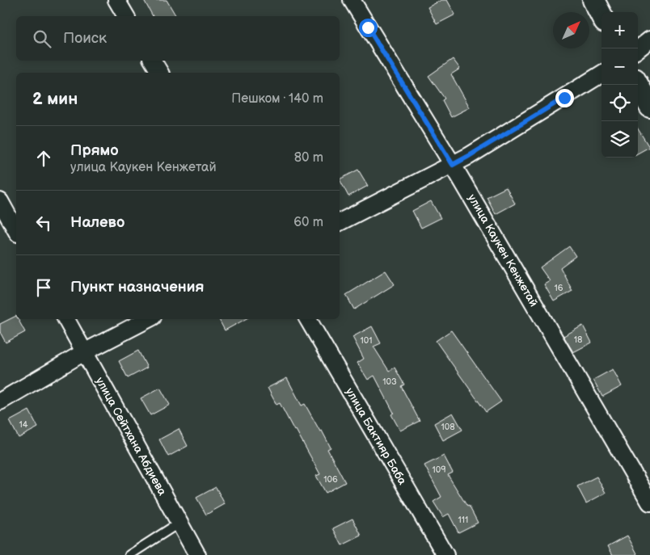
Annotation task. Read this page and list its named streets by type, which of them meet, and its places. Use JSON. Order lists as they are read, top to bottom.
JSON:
{
  "streets": {
    "street": ["улица Каукен Кенжетай", "улица Сейтхана Абдиева", "улица Бактияр Баба"]
  },
  "house_numbers": [
    "16",
    "18",
    "101",
    "103",
    "14",
    "108",
    "109",
    "106",
    "111"
  ],
  "north": "top right",
  "page": {
    "map_buttons": ["+", "−"],
    "search": "Поиск",
    "heading": ["2 мин", "Пешком · 140 m"],
    "list": [
      ["Прямо", "улица Каукен Кенжетай", "80 m"],
      ["Налево", "60 m"],
      "Пункт назначения"
    ]
  }
}
